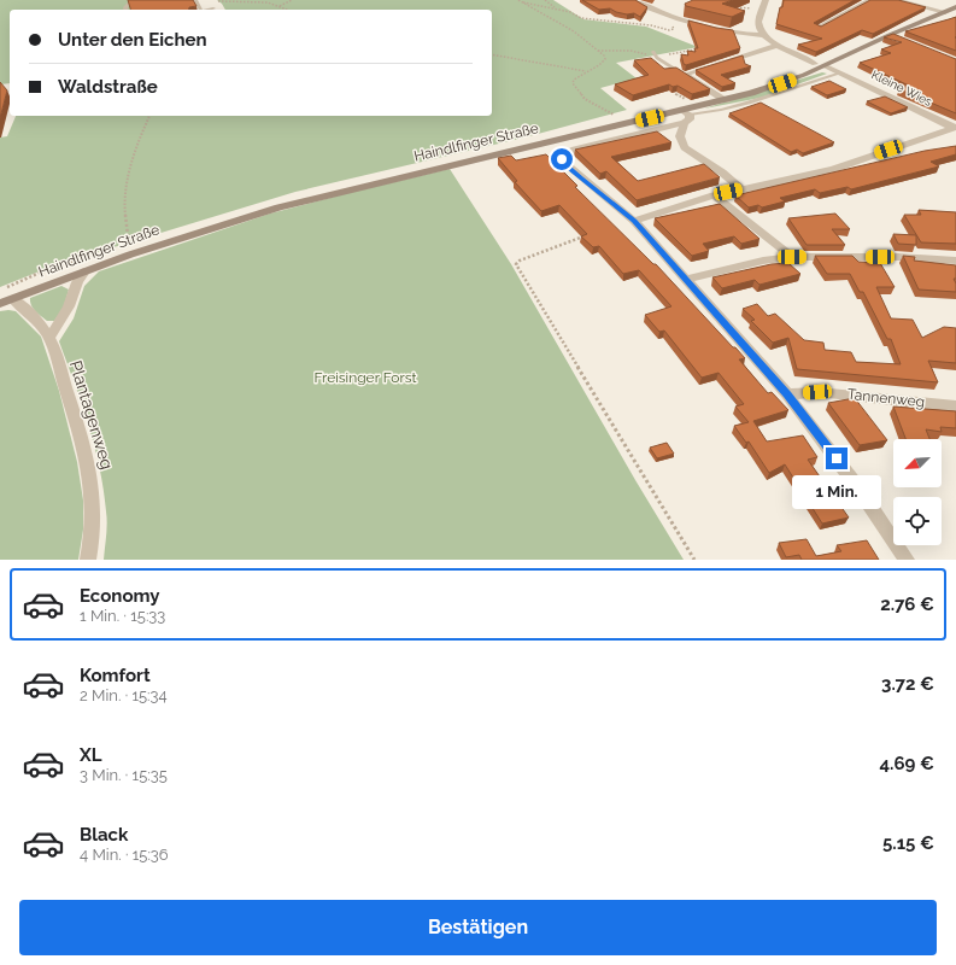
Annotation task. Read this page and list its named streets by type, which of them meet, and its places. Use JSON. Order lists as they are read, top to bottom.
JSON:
{
  "streets": {
    "street": [
      "Kleine Wies",
      "Haindlfinger Straße",
      "Tannenweg",
      "Plantagenweg"
    ]
  },
  "crossings": [
    ["Kleine Wies", "Haindlfinger Straße"],
    ["Haindlfinger Straße", "Plantagenweg"]
  ],
  "parks": ["Freisinger Forst"],
  "north": "bottom left",
  "page": {
    "banner": ["Unter den Eichen", "Waldstraße"],
    "bubble": "1 Min.",
    "list": [
      {
        "name": "Economy",
        "note": "1 Min. · 15:33",
        "value": "2.76 €"
      },
      {
        "name": "Komfort",
        "note": "2 Min. · 15:34",
        "value": "3.72 €"
      },
      {
        "name": "XL",
        "note": "3 Min. · 15:35",
        "value": "4.69 €"
      },
      {
        "name": "Black",
        "note": "4 Min. · 15:36",
        "value": "5.15 €"
      }
    ],
    "buttons": "Bestätigen"
  }
}
